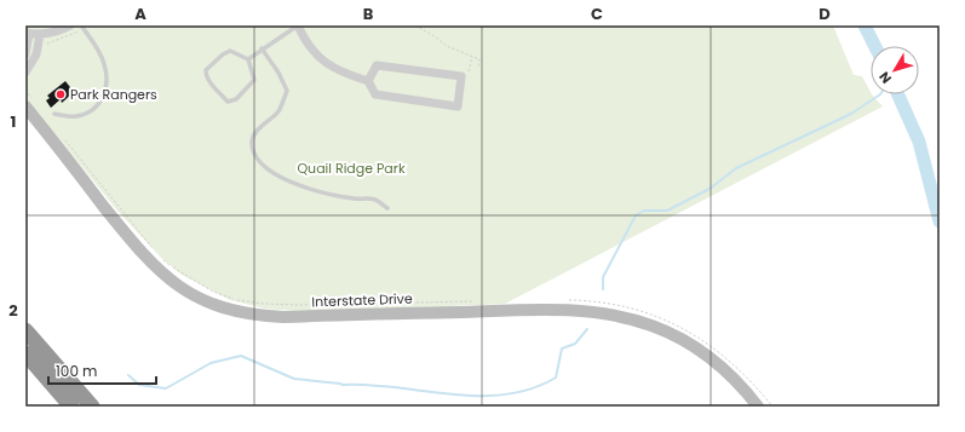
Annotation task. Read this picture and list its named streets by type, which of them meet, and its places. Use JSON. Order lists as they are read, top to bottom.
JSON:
{
  "streets": {
    "main road": ["Interstate Drive"]
  },
  "parks": ["Quail Ridge Park"],
  "places": ["Park Rangers"],
  "scale_bar": "100 m",
  "north": "bottom left",
  "grid": {
    "columns": [
      "A",
      "B",
      "C",
      "D"
    ],
    "rows": ["1", "2"]
  }
}
